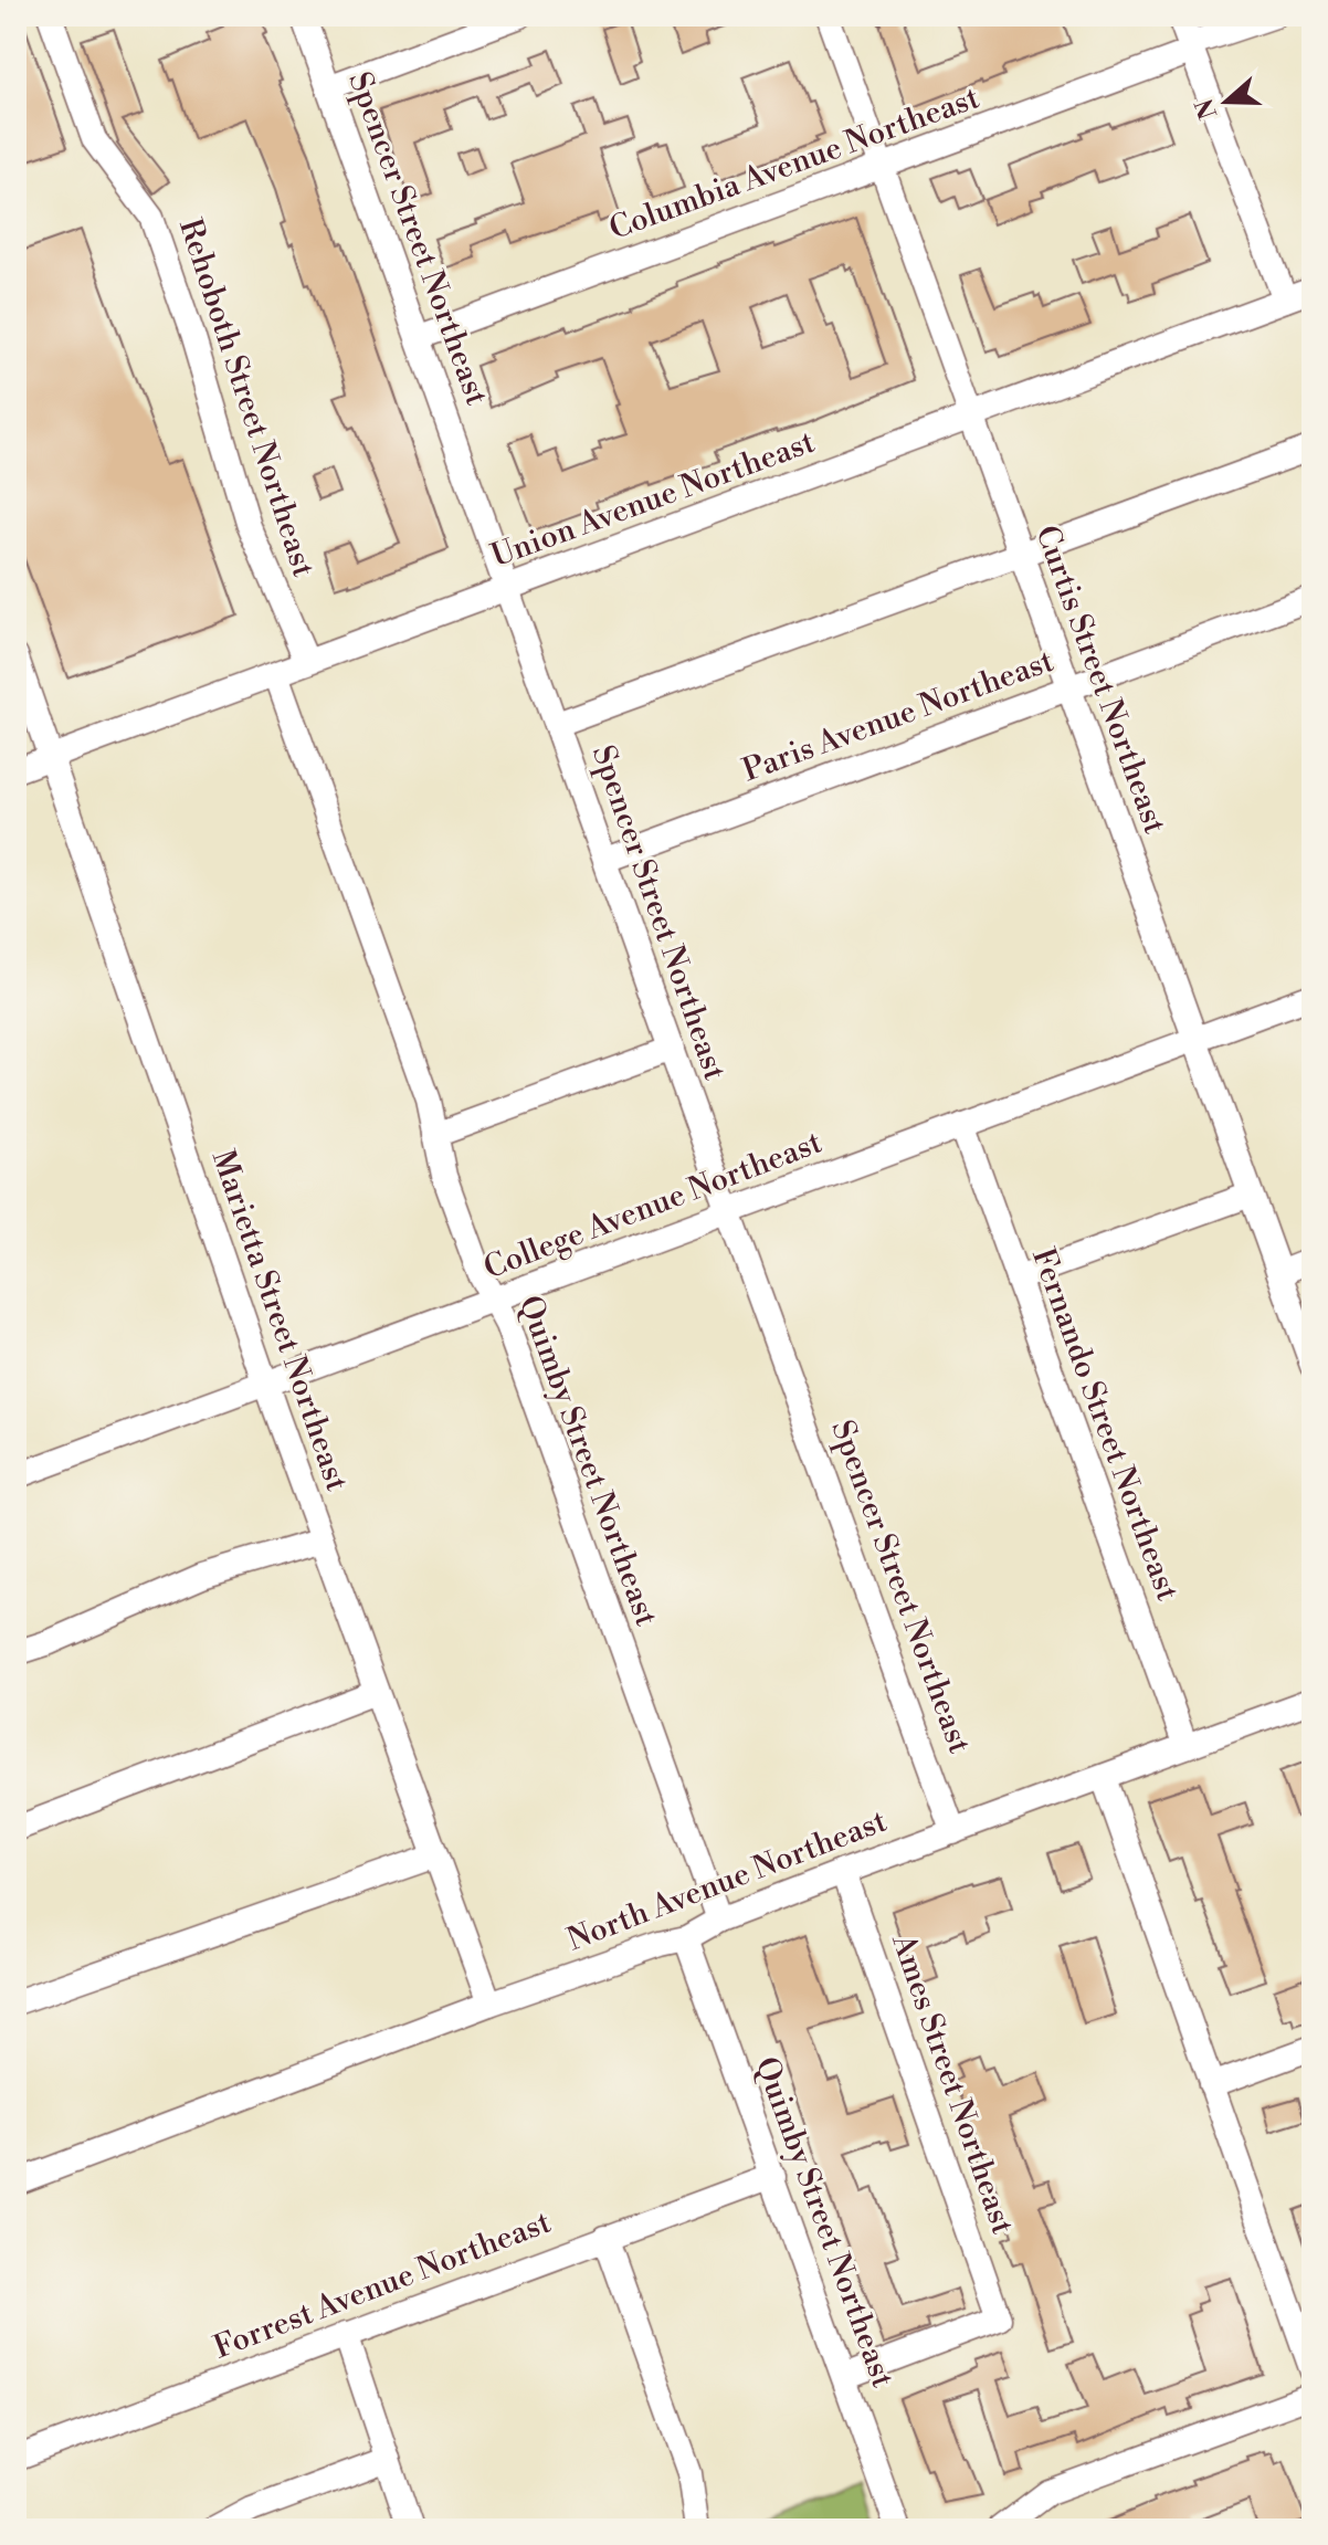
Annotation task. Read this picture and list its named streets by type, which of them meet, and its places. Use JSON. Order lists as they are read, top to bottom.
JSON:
{
  "streets": {
    "street": [
      "Columbia Avenue Northeast",
      "Spencer Street Northeast",
      "Rehoboth Street Northeast",
      "Union Avenue Northeast",
      "Curtis Street Northeast",
      "Paris Avenue Northeast",
      "College Avenue Northeast",
      "Marietta Street Northeast",
      "Fernando Street Northeast",
      "Quimby Street Northeast",
      "North Avenue Northeast",
      "Ames Street Northeast",
      "Forrest Avenue Northeast"
    ]
  },
  "crossings": [
    ["Columbia Avenue Northeast", "Spencer Street Northeast"],
    ["Columbia Avenue Northeast", "Curtis Street Northeast"],
    ["Spencer Street Northeast", "Union Avenue Northeast"],
    ["Spencer Street Northeast", "Paris Avenue Northeast"],
    ["Spencer Street Northeast", "College Avenue Northeast"],
    ["Spencer Street Northeast", "North Avenue Northeast"],
    ["Rehoboth Street Northeast", "Union Avenue Northeast"],
    ["Union Avenue Northeast", "Curtis Street Northeast"],
    ["Union Avenue Northeast", "Marietta Street Northeast"],
    ["Union Avenue Northeast", "Quimby Street Northeast"],
    ["Curtis Street Northeast", "Paris Avenue Northeast"],
    ["Curtis Street Northeast", "College Avenue Northeast"],
    ["College Avenue Northeast", "Marietta Street Northeast"],
    ["College Avenue Northeast", "Fernando Street Northeast"],
    ["College Avenue Northeast", "Quimby Street Northeast"],
    ["Marietta Street Northeast", "North Avenue Northeast"],
    ["Fernando Street Northeast", "North Avenue Northeast"],
    ["Quimby Street Northeast", "North Avenue Northeast"],
    ["Quimby Street Northeast", "Ames Street Northeast"],
    ["Quimby Street Northeast", "Forrest Avenue Northeast"],
    ["North Avenue Northeast", "Ames Street Northeast"]
  ],
  "north": "left"
}
